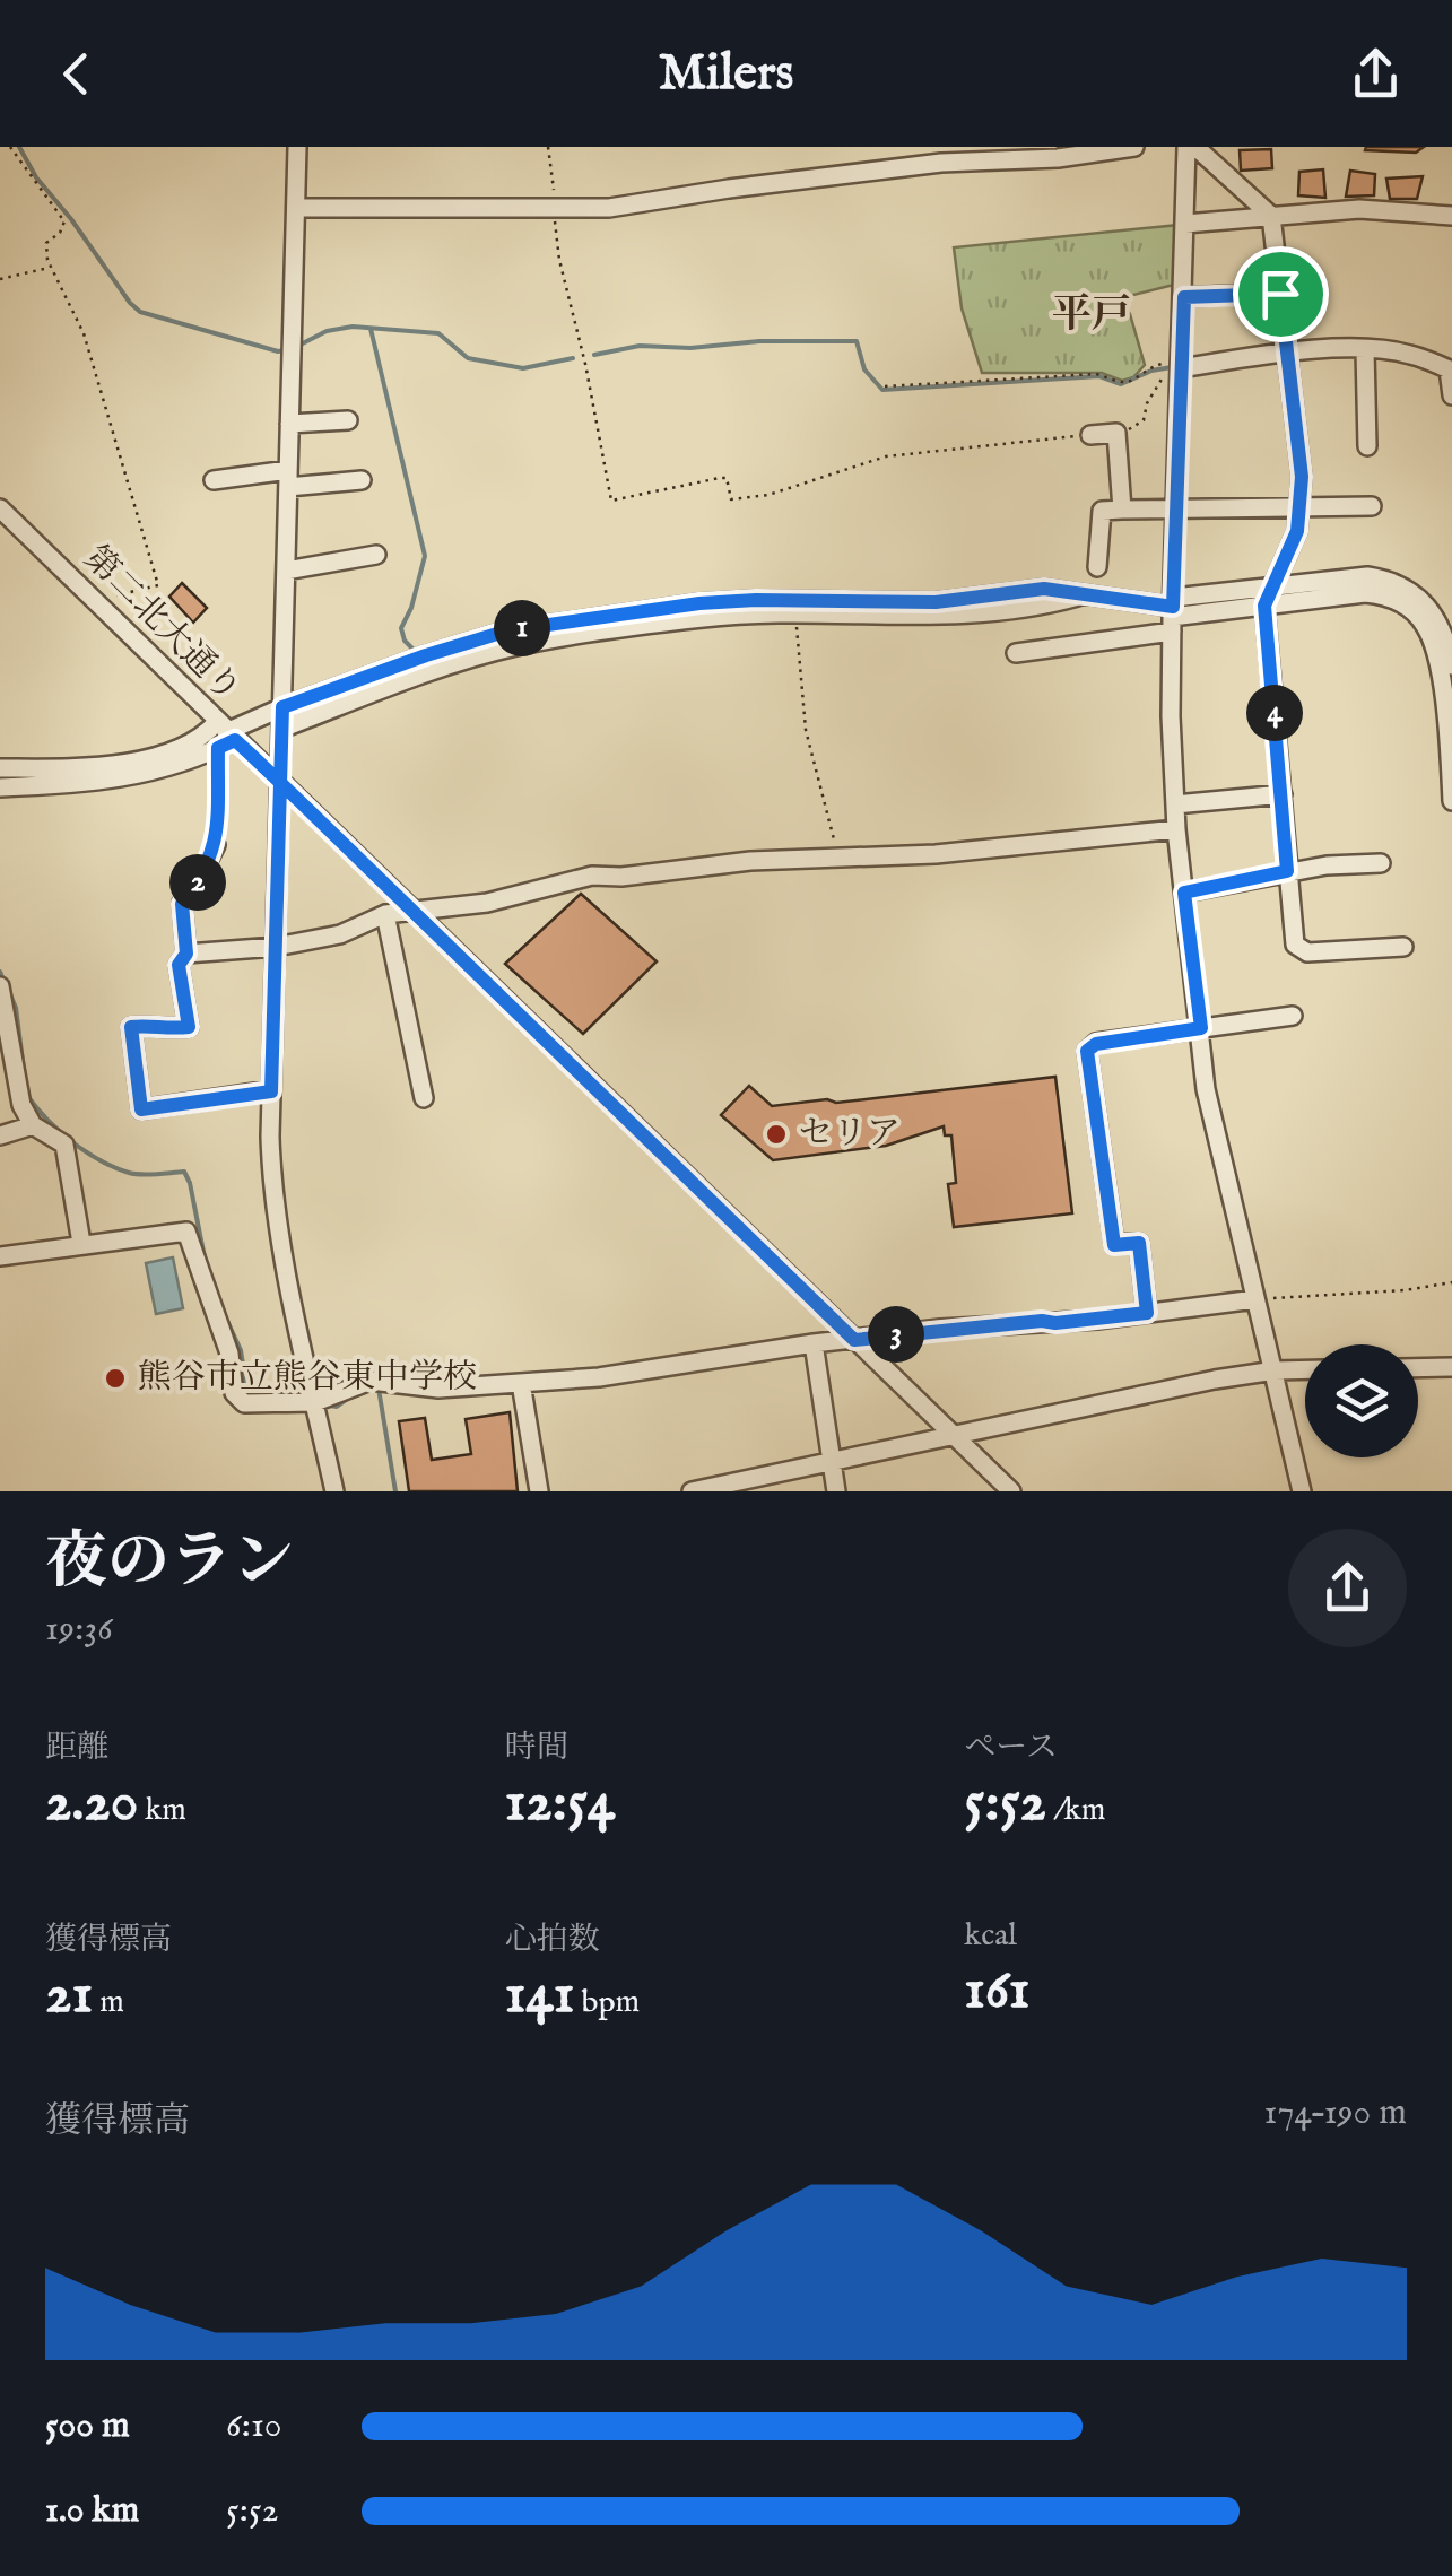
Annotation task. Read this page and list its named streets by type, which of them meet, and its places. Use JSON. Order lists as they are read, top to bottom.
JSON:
{
  "streets": {
    "street": ["第二北大通り"]
  },
  "districts": ["平戸"],
  "places": ["セリア", "熊谷市立熊谷東中学校"],
  "page": {
    "header": "Milers",
    "pins": [
      "1",
      "4",
      "2",
      "3"
    ],
    "heading": ["夜のラン", "19:36"],
    "stats": [
      ["距離", "2.20 km"],
      ["時間", "12:54"],
      ["ペース", "5:52 /km"],
      ["獲得標高", "21 m"],
      ["心拍数", "141 bpm"],
      ["kcal", "161"]
    ],
    "chart": ["獲得標高", "174–190 m"],
    "list": [
      {
        "name": "500 m",
        "note": "6:10"
      },
      {
        "name": "1.0 km",
        "note": "5:52"
      }
    ]
  }
}
